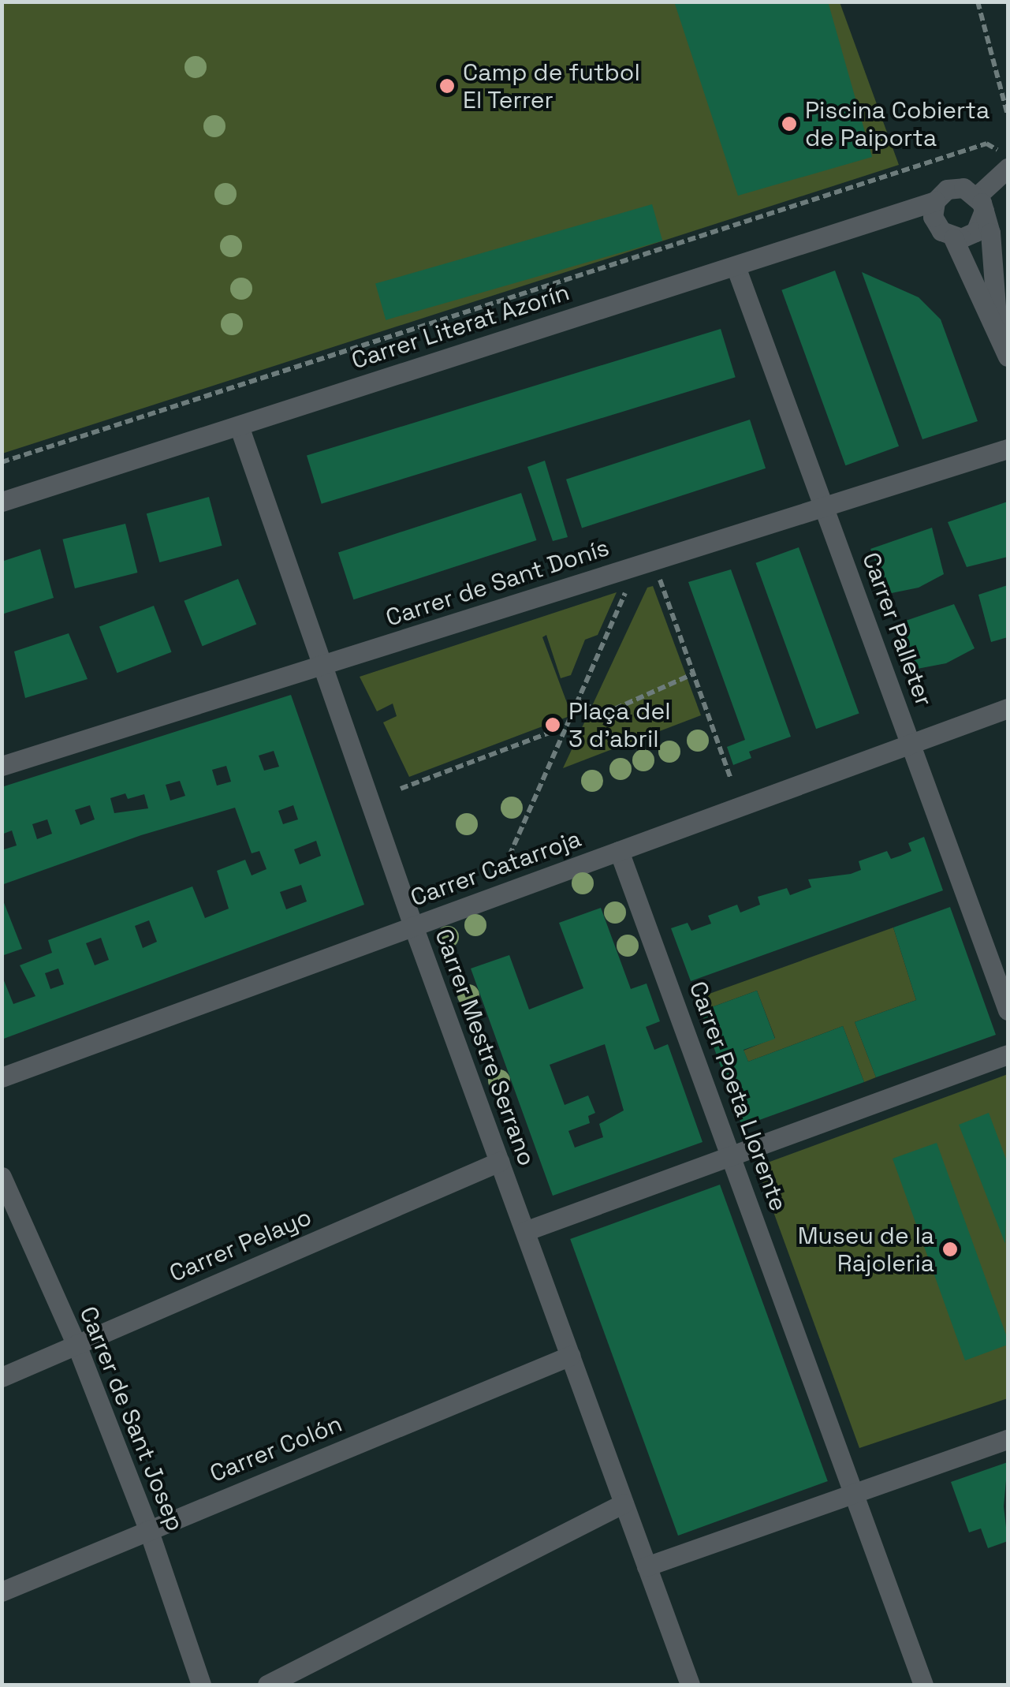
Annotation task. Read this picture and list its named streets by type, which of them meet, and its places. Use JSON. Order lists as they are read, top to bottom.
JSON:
{
  "streets": {
    "street": [
      "Carrer Literat Azorín",
      "Carrer de Sant Donís",
      "Carrer Palleter",
      "Carrer Catarroja",
      "Carrer Mestre Serrano",
      "Carrer Poeta Llorente",
      "Carrer Pelayo",
      "Carrer de Sant Josep",
      "Carrer Colón"
    ]
  },
  "crossings": [
    ["Carrer Literat Azorín", "Carrer Palleter"],
    ["Carrer Literat Azorín", "Carrer Mestre Serrano"],
    ["Carrer de Sant Donís", "Carrer Palleter"],
    ["Carrer de Sant Donís", "Carrer Mestre Serrano"],
    ["Carrer Palleter", "Carrer Catarroja"],
    ["Carrer Catarroja", "Carrer Mestre Serrano"],
    ["Carrer Catarroja", "Carrer Poeta Llorente"],
    ["Carrer Mestre Serrano", "Carrer Pelayo"],
    ["Carrer Mestre Serrano", "Carrer Colón"],
    ["Carrer Pelayo", "Carrer de Sant Josep"],
    ["Carrer de Sant Josep", "Carrer Colón"]
  ],
  "places": [
    "Camp de futbol El Terrer",
    "Piscina Cobierta de Paiporta",
    "Plaça del 3 d'abril",
    "Museu de la Rajoleria"
  ]
}
